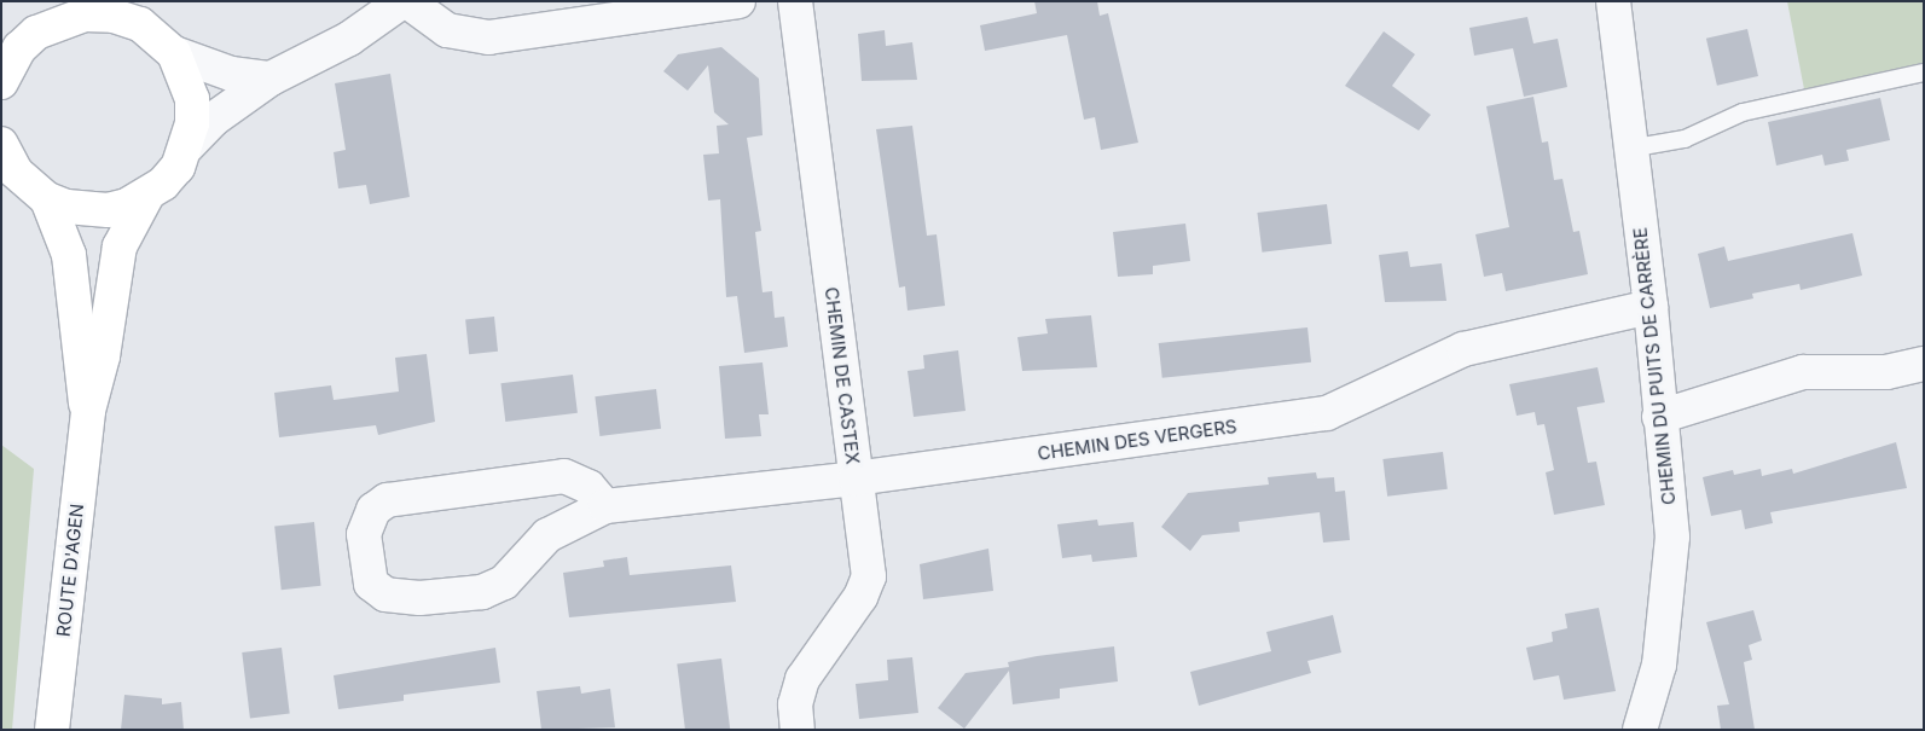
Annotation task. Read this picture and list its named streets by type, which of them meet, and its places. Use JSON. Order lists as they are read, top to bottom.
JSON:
{
  "streets": {
    "main road": ["ROUTE D'AGEN"],
    "street": ["CHEMIN DU PUITS DE CARRÈRE", "CHEMIN DE CASTEX", "CHEMIN DES VERGERS"]
  },
  "crossings": [
    ["CHEMIN DU PUITS DE CARRÈRE", "CHEMIN DES VERGERS"],
    ["CHEMIN DE CASTEX", "CHEMIN DES VERGERS"]
  ]
}
